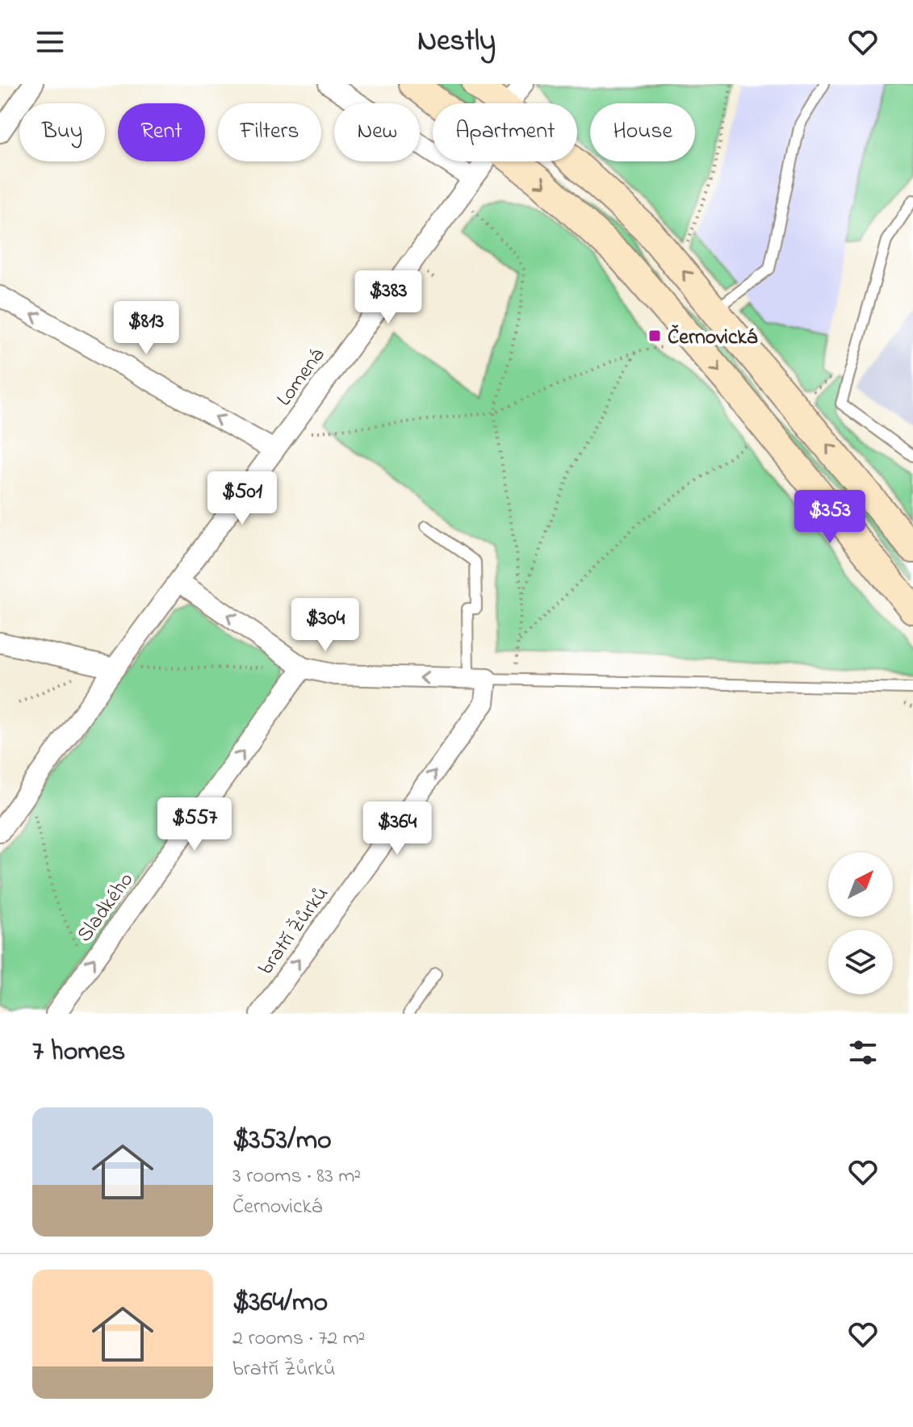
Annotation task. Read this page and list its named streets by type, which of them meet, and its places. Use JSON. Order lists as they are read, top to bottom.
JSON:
{
  "streets": {
    "street": ["Lomená", "Sladkého", "bratří Žůrků"]
  },
  "one_way": ["Sladkého", "bratří Žůrků"],
  "places": {
    "transit": ["Černovická"]
  },
  "north": "top right",
  "page": {
    "header": "Nestly",
    "chip": [
      "Buy",
      "Rent",
      "Filters",
      "New",
      "Apartment",
      "House"
    ],
    "price": [
      "$383",
      "$813",
      "$501",
      "$353",
      "$304",
      "$557",
      "$364"
    ],
    "heading": "7 homes",
    "list": [
      {
        "name": "$353/mo",
        "note": "3 rooms · 83 m² · Černovická"
      },
      {
        "name": "$364/mo",
        "note": "2 rooms · 72 m² · bratří Žůrků"
      }
    ]
  }
}
